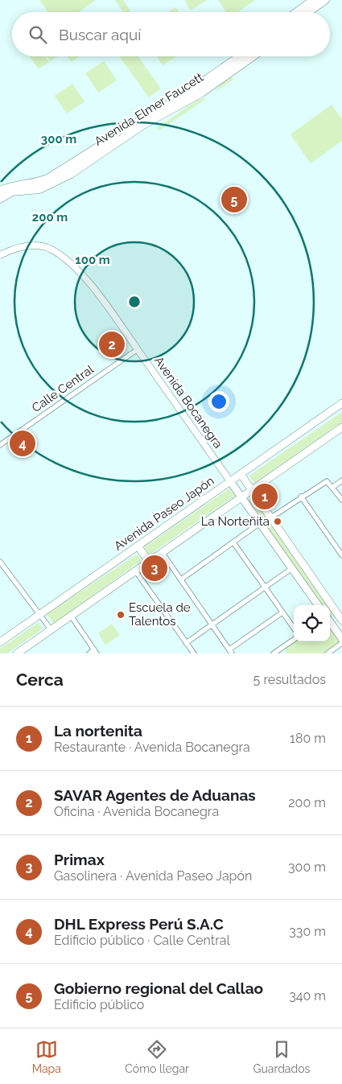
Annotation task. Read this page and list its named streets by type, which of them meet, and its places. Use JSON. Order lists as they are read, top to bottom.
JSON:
{
  "streets": {
    "highway": ["Avenida Elmer Faucett"],
    "main road": ["Avenida Bocanegra", "Avenida Paseo Japón"],
    "street": ["Calle Central"]
  },
  "crossings": [
    ["Calle Central", "Avenida Bocanegra"],
    ["Avenida Bocanegra", "Avenida Paseo Japón"]
  ],
  "places": ["La Norteñita", "Escuela de Talentos"],
  "page": {
    "search": "Buscar aquí",
    "pins": [
      "5",
      "2",
      "4",
      "1",
      "3"
    ],
    "heading": ["Cerca", "5 resultados"],
    "list": [
      {
        "mark": "1",
        "name": "La nortenita",
        "note": "Restaurante · Avenida Bocanegra",
        "value": "180 m"
      },
      {
        "mark": "2",
        "name": "SAVAR Agentes de Aduanas",
        "note": "Oficina · Avenida Bocanegra",
        "value": "200 m"
      },
      {
        "mark": "3",
        "name": "Primax",
        "note": "Gasolinera · Avenida Paseo Japón",
        "value": "300 m"
      },
      {
        "mark": "4",
        "name": "DHL Express Perú S.A.C",
        "note": "Edificio público · Calle Central",
        "value": "330 m"
      },
      {
        "mark": "5",
        "name": "Gobierno regional del Callao",
        "note": "Edificio público",
        "value": "340 m"
      }
    ],
    "nav": ["Mapa", "Cómo llegar", "Guardados"]
  },
  "rings": ["300 m", "200 m", "100 m"]
}
